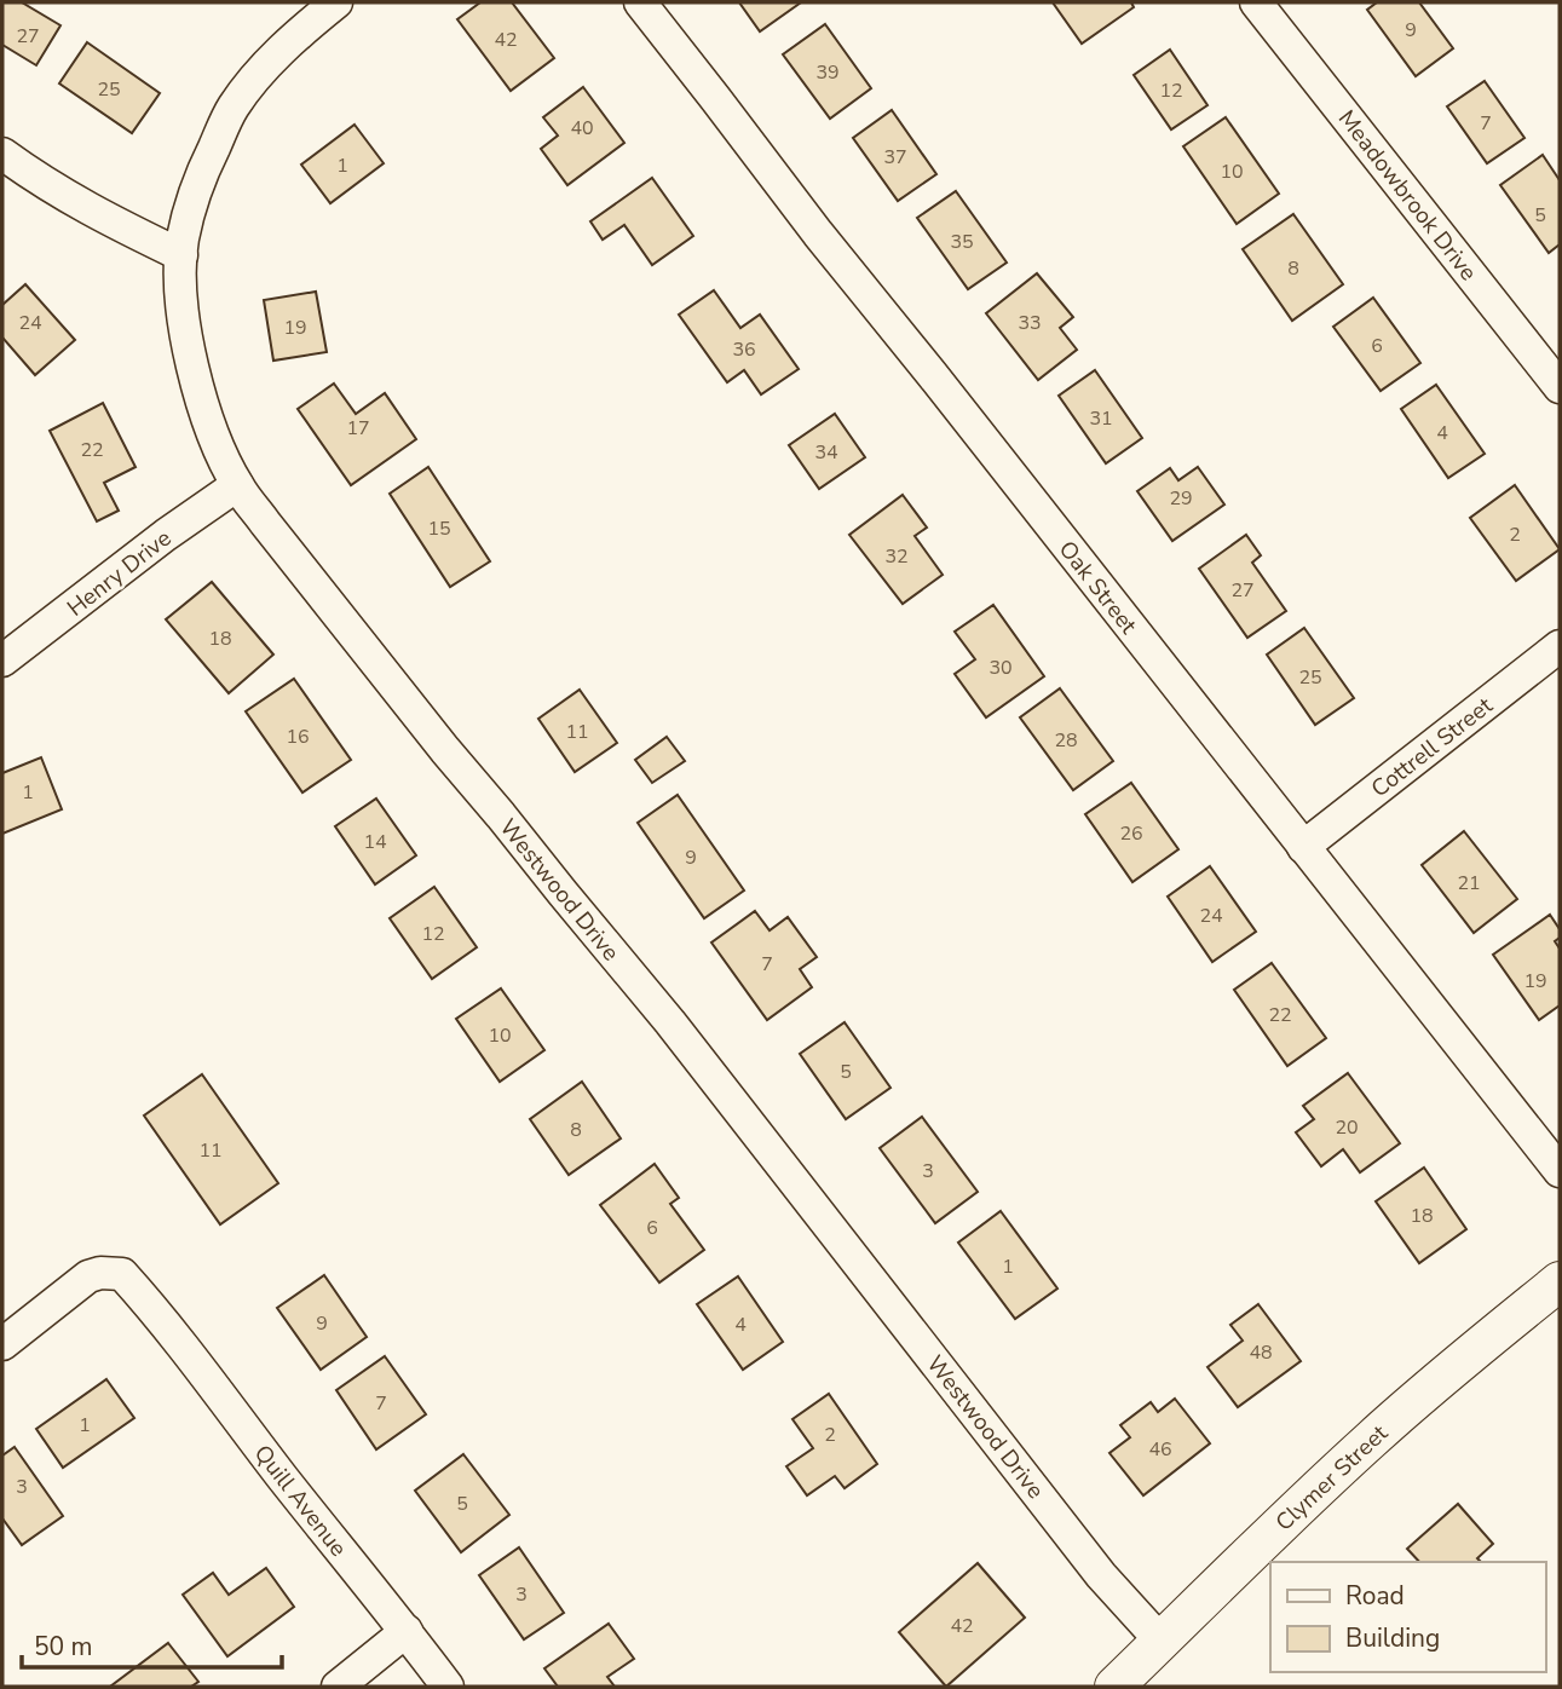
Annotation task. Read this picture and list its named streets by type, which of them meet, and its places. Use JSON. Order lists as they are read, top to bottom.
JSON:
{
  "streets": {
    "street": [
      "Meadowbrook Drive",
      "Henry Drive",
      "Oak Street",
      "Cottrell Street",
      "Westwood Drive",
      "Clymer Street",
      "Quill Avenue"
    ]
  },
  "crossings": [
    ["Henry Drive", "Westwood Drive"],
    ["Oak Street", "Cottrell Street"],
    ["Westwood Drive", "Clymer Street"]
  ],
  "house_numbers": [
    "9",
    "27",
    "42",
    "39",
    "25",
    "12",
    "7",
    "40",
    "37",
    "1",
    "10",
    "5",
    "35",
    "8",
    "24",
    "33",
    "19",
    "6",
    "36",
    "31",
    "17",
    "4",
    "22",
    "34",
    "29",
    "15",
    "2",
    "32",
    "27",
    "18",
    "30",
    "25",
    "11",
    "16",
    "28",
    "1",
    "26",
    "14",
    "9",
    "21",
    "24",
    "12",
    "7",
    "19",
    "22",
    "10",
    "5",
    "20",
    "8",
    "11",
    "3",
    "18",
    "6",
    "1",
    "9",
    "4",
    "48",
    "7",
    "1",
    "2",
    "46",
    "3",
    "5",
    "3",
    "42"
  ],
  "legend": ["Road", "Building"],
  "scale_bar": "50 m"
}
